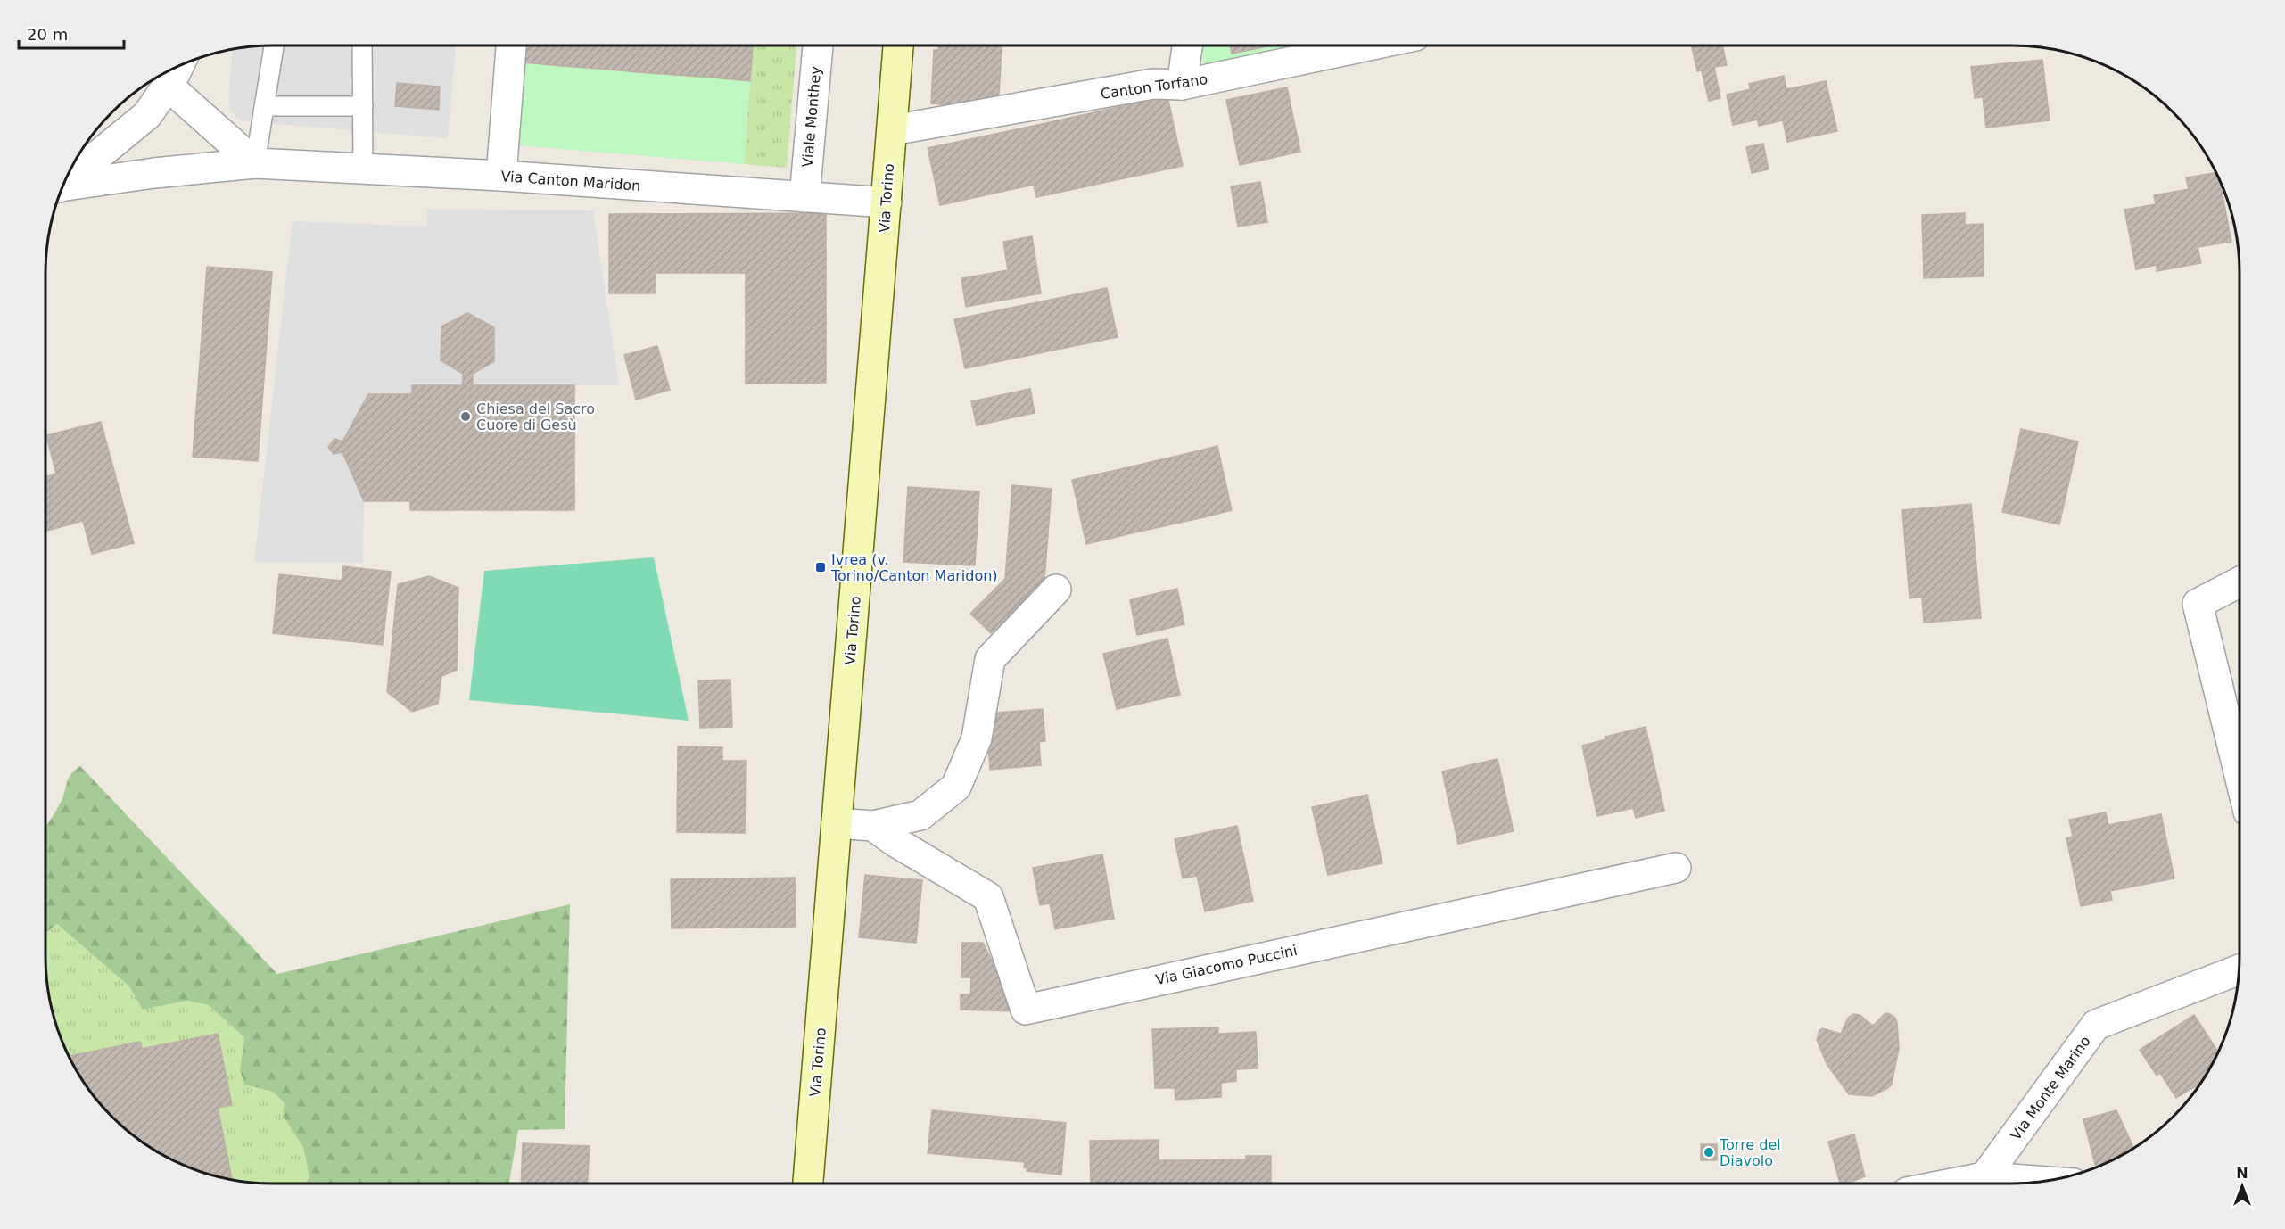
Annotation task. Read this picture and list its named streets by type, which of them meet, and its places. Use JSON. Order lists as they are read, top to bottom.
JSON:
{
  "streets": {
    "street": [
      "Canton Torfano",
      "Viale Monthey",
      "Via Canton Maridon",
      "Via Torino",
      "Via Giacomo Puccini",
      "Via Monte Marino"
    ]
  },
  "crossings": [
    ["Canton Torfano", "Via Torino"],
    ["Viale Monthey", "Via Canton Maridon"],
    ["Via Canton Maridon", "Via Torino"]
  ],
  "places": {
    "other": ["Chiesa del Sacro Cuore di Gesù", "Torre del Diavolo"],
    "transit": ["Ivrea (v. Torino/Canton Maridon)"]
  },
  "scale_bar": "20 m",
  "north": "top"
}
